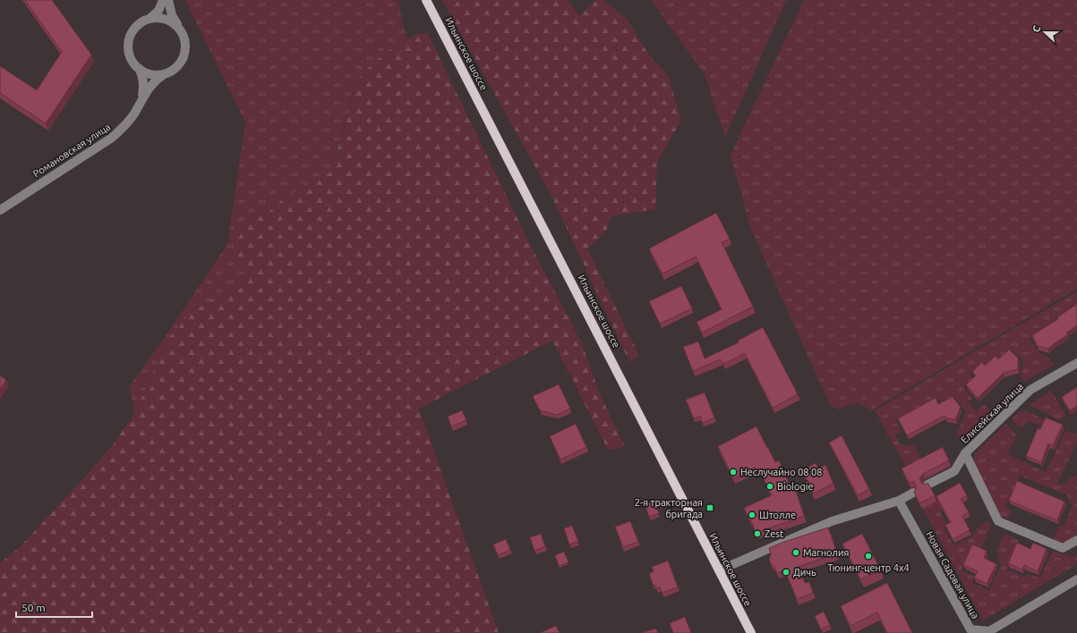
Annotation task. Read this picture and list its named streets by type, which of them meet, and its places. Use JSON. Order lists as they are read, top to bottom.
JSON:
{
  "streets": {
    "main road": ["Ильинское шоссе"],
    "street": ["Романовская улица", "Елисейская улица", "Новая Садовая улица"]
  },
  "places": {
    "other": [
      "Неслучайно 08 08",
      "Biologie",
      "Штолле",
      "Zest",
      "Магнолия",
      "Тюнинг-центр 4х4",
      "Дичь"
    ],
    "transit": ["2-я тракторная бригада"]
  },
  "scale_bar": "50 m",
  "north": "left"
}
